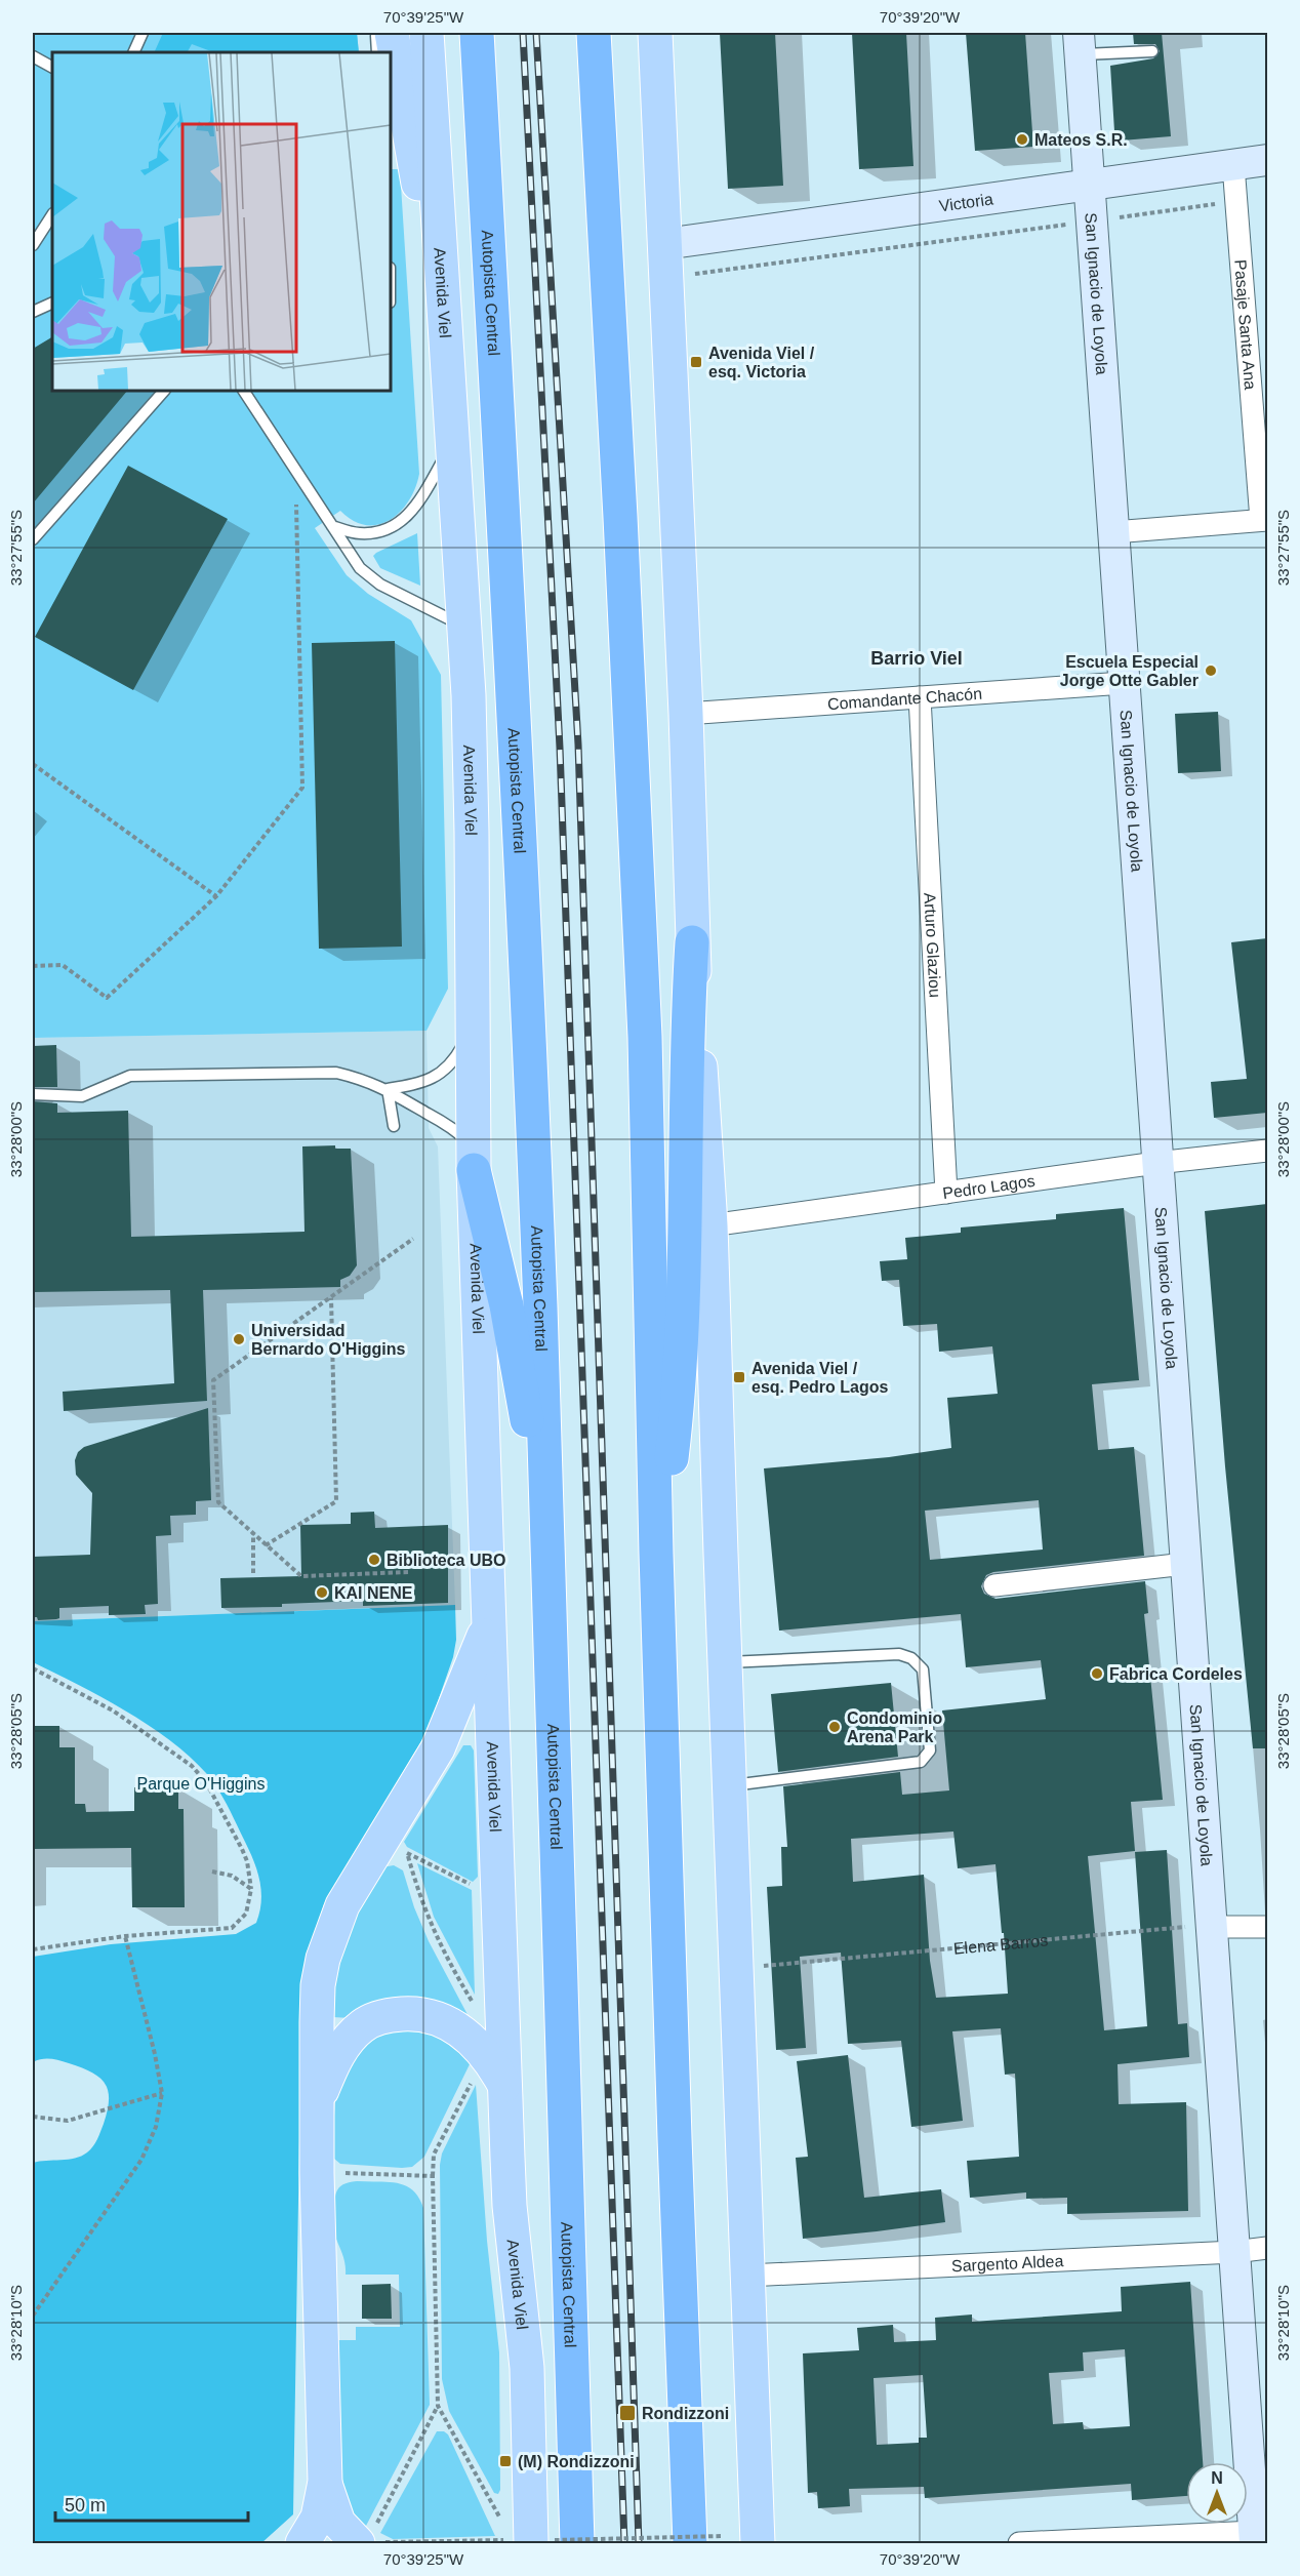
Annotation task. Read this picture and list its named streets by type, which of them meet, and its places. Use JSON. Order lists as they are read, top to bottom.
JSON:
{
  "streets": {
    "highway": ["Autopista Central"],
    "main road": ["Avenida Viel"],
    "street": [
      "Victoria",
      "San Ignacio de Loyola",
      "Pasaje Santa Ana",
      "Comandante Chacón",
      "Arturo Glaziou",
      "Pedro Lagos",
      "Sargento Aldea"
    ],
    "path": ["Elena Barros"]
  },
  "crossings": [
    ["Victoria", "San Ignacio de Loyola"],
    ["Victoria", "Pasaje Santa Ana"],
    ["Avenida Viel", "Autopista Central"],
    ["San Ignacio de Loyola", "Comandante Chacón"],
    ["San Ignacio de Loyola", "Pedro Lagos"],
    ["San Ignacio de Loyola", "Elena Barros"],
    ["San Ignacio de Loyola", "Sargento Aldea"],
    ["Comandante Chacón", "Arturo Glaziou"],
    ["Arturo Glaziou", "Pedro Lagos"]
  ],
  "districts": ["Barrio Viel"],
  "parks": ["Parque O'Higgins"],
  "places": {
    "other": [
      "Mateos S.R.",
      "Escuela Especial Jorge Otte Gabler",
      "Universidad Bernardo O'Higgins",
      "Biblioteca UBO",
      "KAI NENE",
      "Fabrica Cordeles",
      "Condominio Arena Park"
    ],
    "transit": [
      "Avenida Viel / esq. Victoria",
      "Avenida Viel / esq. Pedro Lagos",
      "Rondizzoni",
      "(M) Rondizzoni"
    ]
  },
  "scale_bar": "50 m",
  "north": "top",
  "coordinates": [
    "70°39'25\"W",
    "70°39'20\"W",
    "33°27'55\"S",
    "33°28'00\"S",
    "33°28'05\"S",
    "33°28'10\"S"
  ]
}
